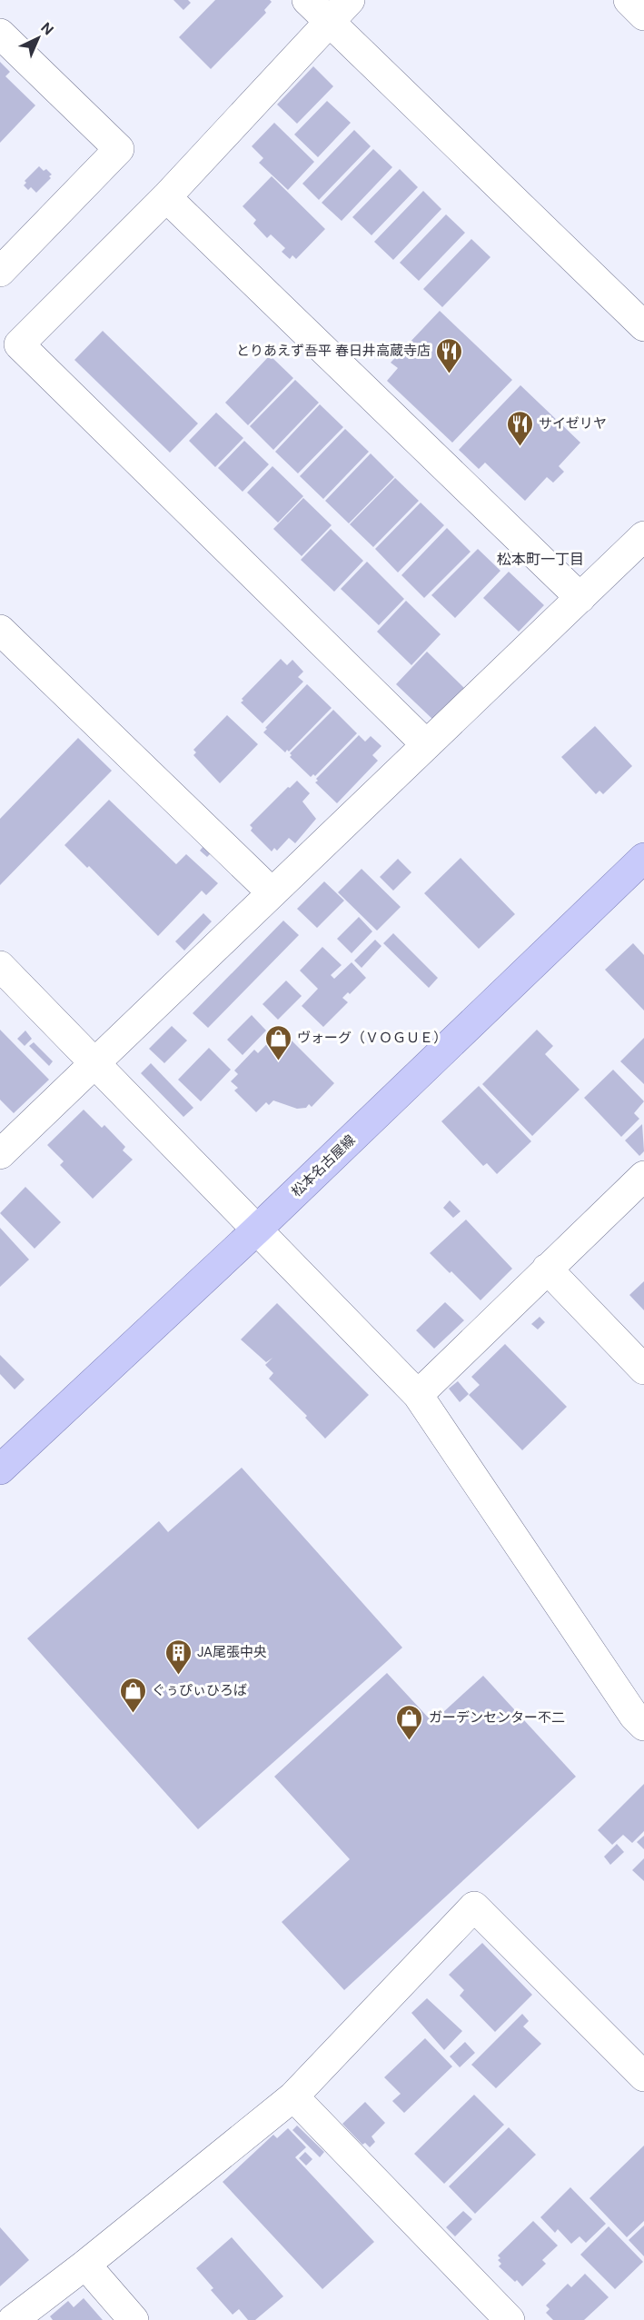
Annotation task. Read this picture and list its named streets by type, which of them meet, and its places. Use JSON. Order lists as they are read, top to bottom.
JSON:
{
  "streets": {
    "main road": ["松本名古屋線"]
  },
  "districts": ["松本町一丁目"],
  "places": {
    "restaurant": ["とりあえず吾平 春日井高蔵寺店", "サイゼリヤ"],
    "shop": ["ヴォーグ（ＶＯＧＵＥ）", "ぐぅぴぃひろば", "ガーデンセンター不二"],
    "building": ["JA尾張中央"]
  },
  "north": "top right"
}
